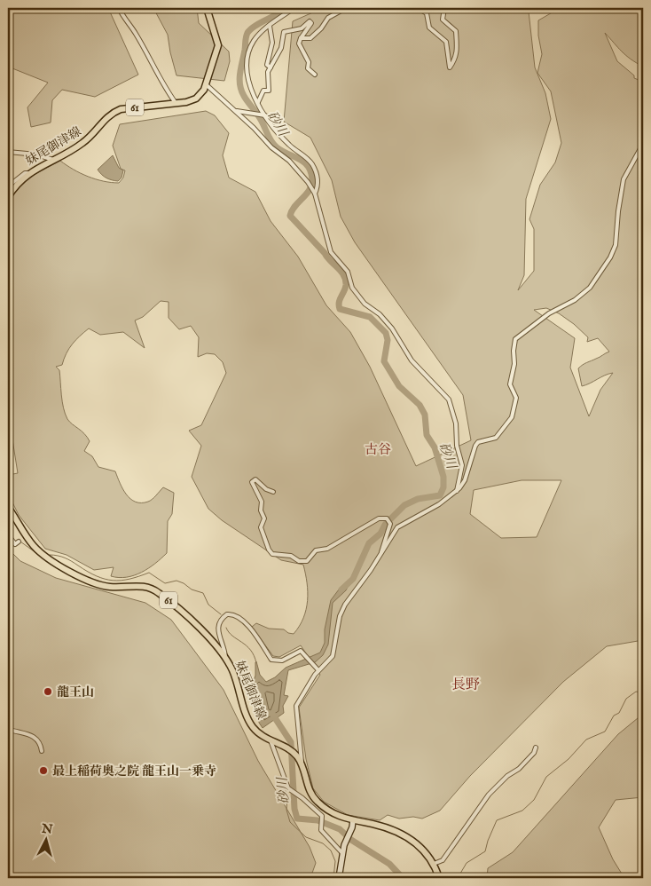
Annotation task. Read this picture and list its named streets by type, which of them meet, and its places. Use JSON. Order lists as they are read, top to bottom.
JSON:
{
  "streets": {
    "main road": ["61", "妹尾御津線"]
  },
  "districts": ["古谷", "長野"],
  "water": ["砂川"],
  "places": ["龍王山", "最上稲荷奥之院 龍王山一乗寺"],
  "north": "top"
}
